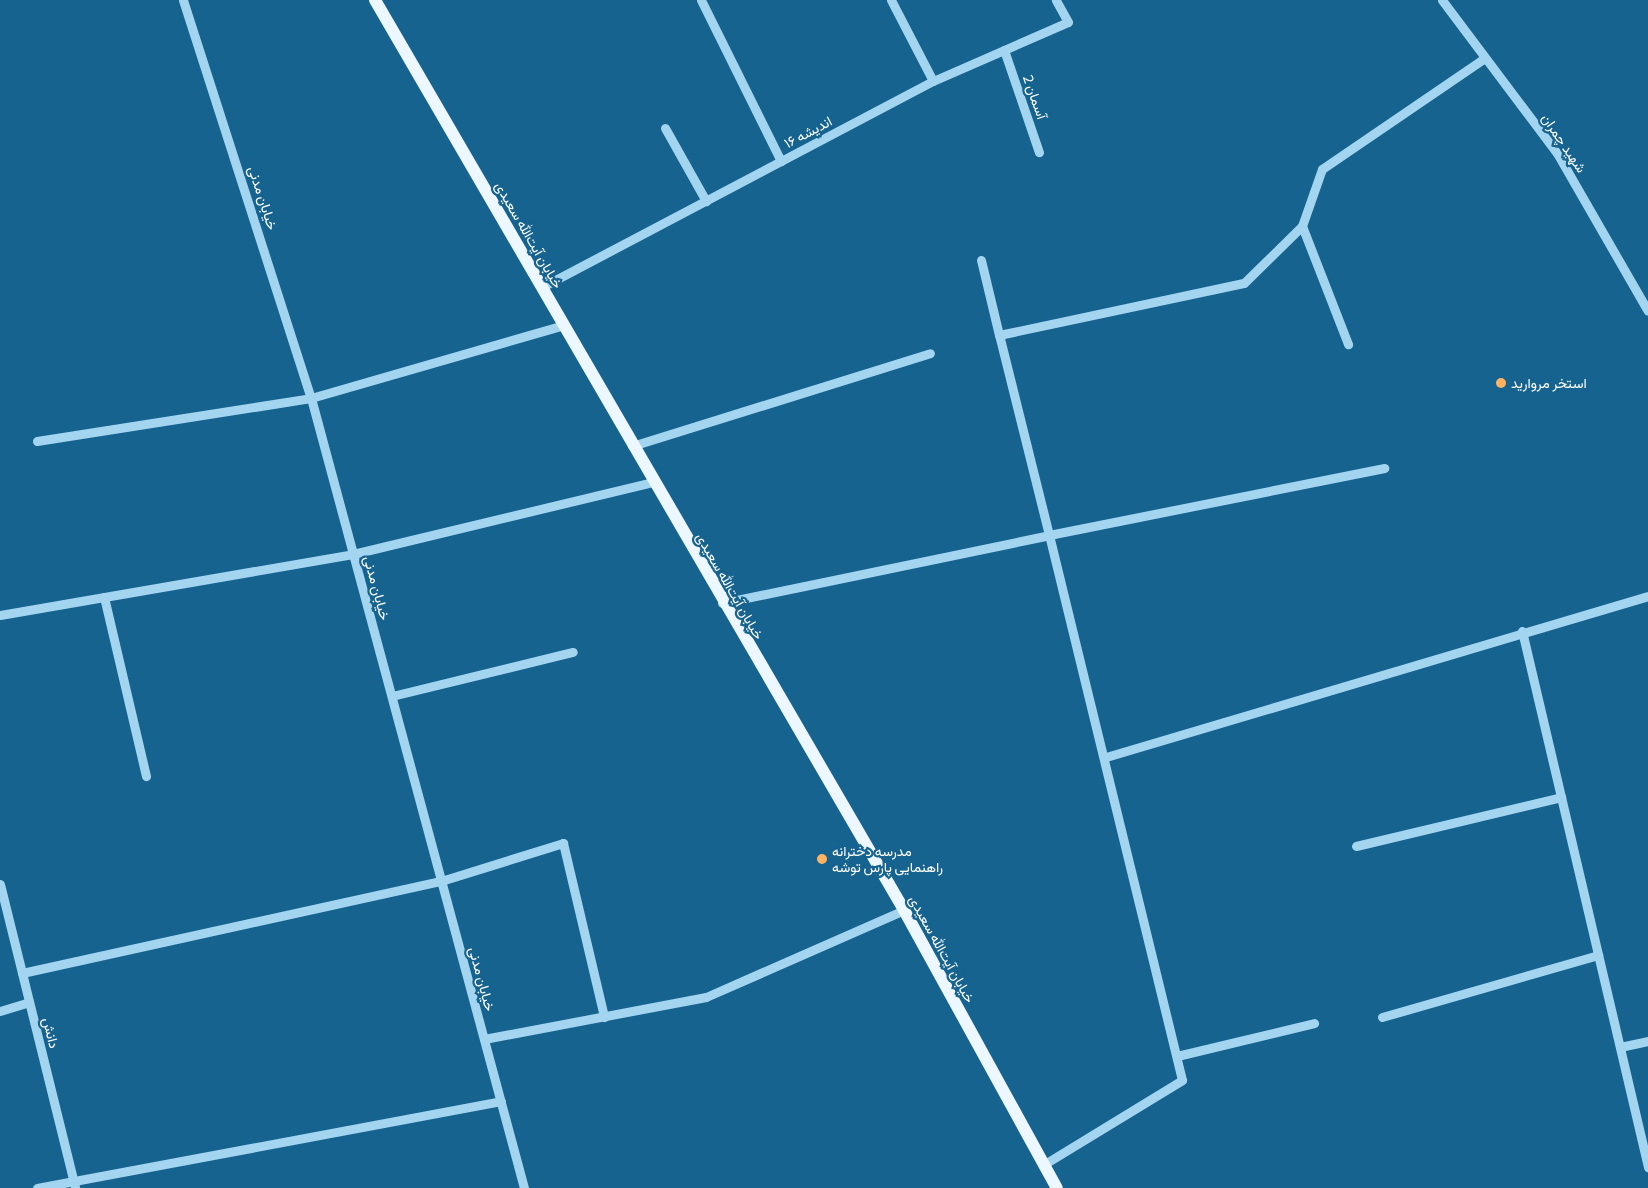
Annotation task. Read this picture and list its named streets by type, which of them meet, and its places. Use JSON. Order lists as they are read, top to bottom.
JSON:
{
  "streets": {
    "main road": ["خیابان آیت‌الله سعیدی"],
    "street": [
      "آسمان 2",
      "اندیشه ۱۶",
      "شهید چمران",
      "خیابان مدنی",
      "دانش"
    ]
  },
  "crossings": [
    ["آسمان 2", "اندیشه ۱۶"],
    ["اندیشه ۱۶", "خیابان آیت‌الله سعیدی"]
  ],
  "places": ["استخر مروارید", "مدرسه دخترانه راهنمایی پارس توشه"]
}
